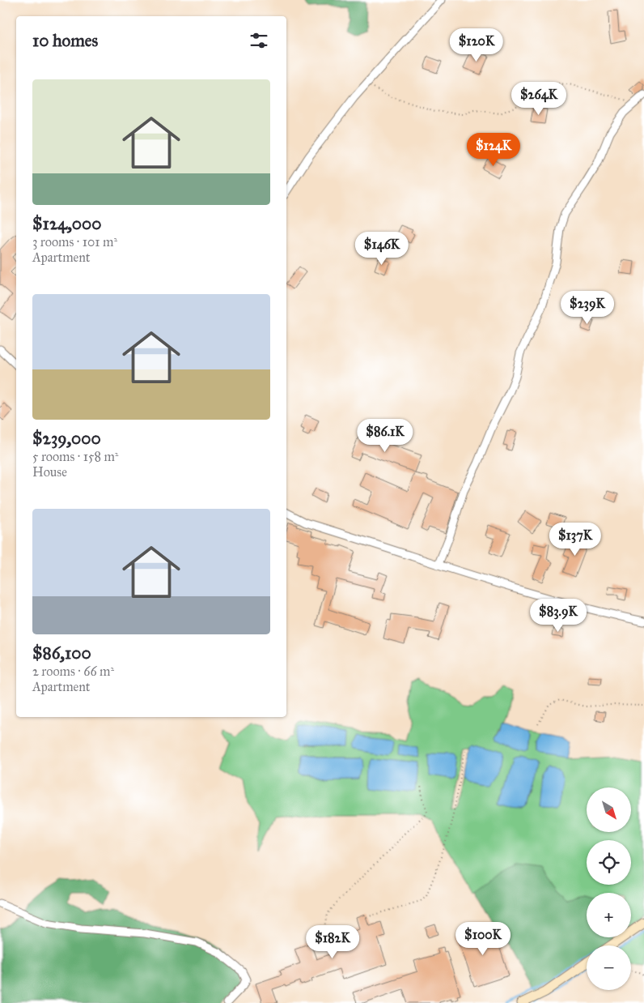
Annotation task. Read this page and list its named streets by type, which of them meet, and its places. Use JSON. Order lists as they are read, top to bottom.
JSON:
{
  "north": "bottom right",
  "page": {
    "heading": "10 homes",
    "price": [
      "$120K",
      "$264K",
      "$124K",
      "$146K",
      "$239K",
      "$86.1K",
      "$137K",
      "$83.9K",
      "$100K",
      "$182K"
    ],
    "list": [
      {
        "name": "$124,000",
        "note": "3 rooms · 101 m² · Apartment"
      },
      {
        "name": "$239,000",
        "note": "5 rooms · 158 m² · House"
      },
      {
        "name": "$86,100",
        "note": "2 rooms · 66 m² · Apartment"
      }
    ],
    "map_buttons": ["+", "−"]
  }
}
